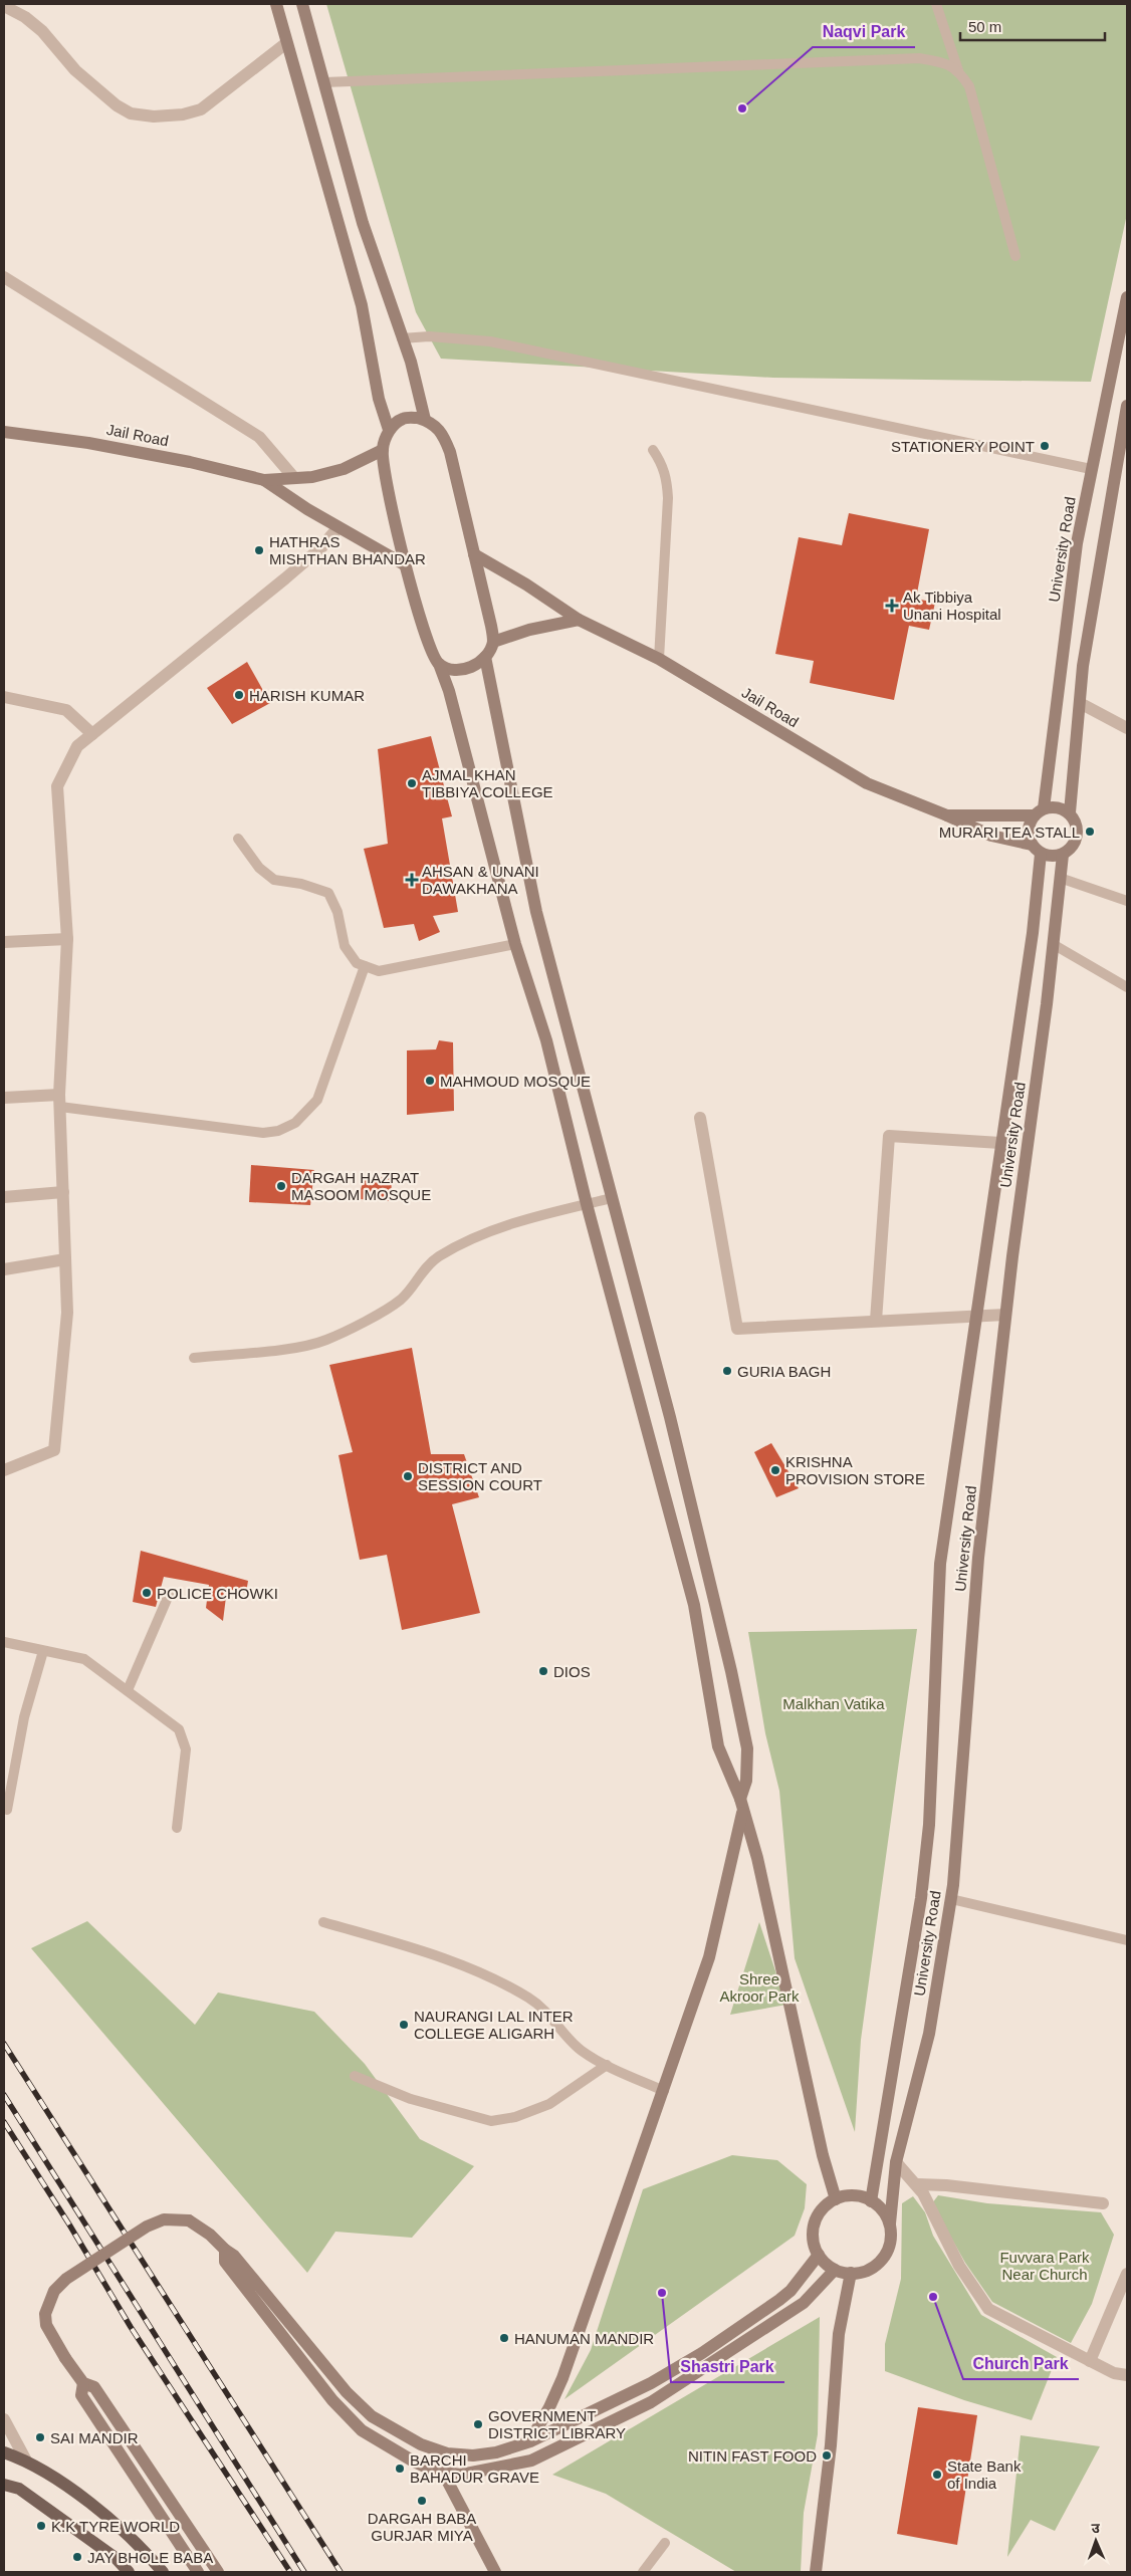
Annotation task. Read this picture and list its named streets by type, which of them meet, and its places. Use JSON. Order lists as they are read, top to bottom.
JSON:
{
  "streets": {
    "main road": ["Jail Road", "University Road"]
  },
  "crossings": [
    ["Jail Road", "University Road"]
  ],
  "parks": ["Malkhan Vatika", "Shree Akroor Park", "Fuvvara Park Near Church"],
  "places": {
    "other": [
      "Naqvi Park",
      "STATIONERY POINT",
      "HATHRAS MISHTHAN BHANDAR",
      "HARISH KUMAR",
      "AJMAL KHAN TIBBIYA COLLEGE",
      "MURARI TEA STALL",
      "MAHMOUD MOSQUE",
      "DARGAH HAZRAT MASOOM MOSQUE",
      "GURIA BAGH",
      "KRISHNA PROVISION STORE",
      "DISTRICT AND SESSION COURT",
      "POLICE CHOWKI",
      "DIOS",
      "NAURANGI LAL INTER COLLEGE ALIGARH",
      "Shastri Park",
      "Church Park",
      "HANUMAN MANDIR",
      "GOVERNMENT DISTRICT LIBRARY",
      "SAI MANDIR",
      "NITIN FAST FOOD",
      "BARCHI BAHADUR GRAVE",
      "State Bank of India",
      "DARGAH BABA GURJAR MIYA",
      "K.K TYRE WORLD",
      "JAY BHOLE BABA"
    ],
    "health": ["Ak Tibbiya Unani Hospital", "AHSAN & UNANI DAWAKHANA"]
  },
  "scale_bar": "50 m",
  "north": "top"
}
